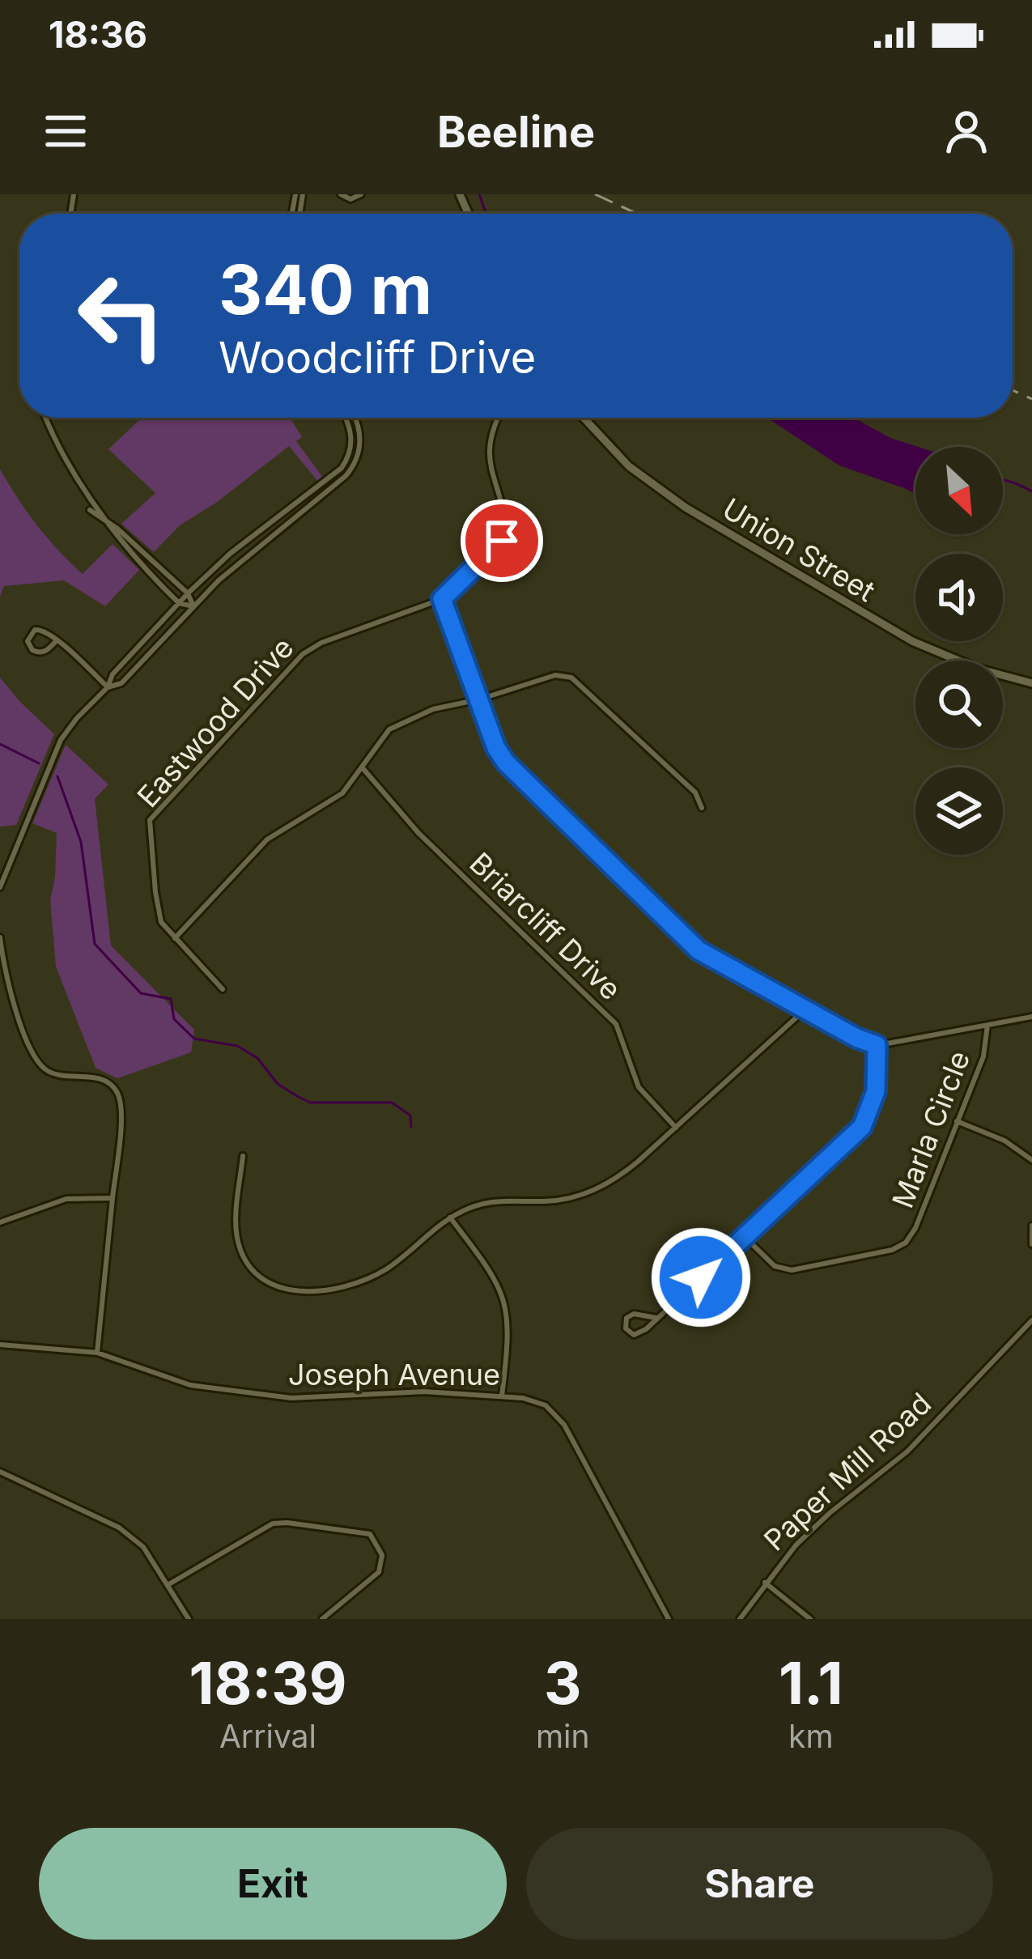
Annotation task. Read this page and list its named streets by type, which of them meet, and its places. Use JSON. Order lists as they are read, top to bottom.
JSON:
{
  "streets": {
    "main road": ["Union Street"],
    "street": [
      "Eastwood Drive",
      "Briarcliff Drive",
      "Marla Circle",
      "Joseph Avenue",
      "Paper Mill Road"
    ]
  },
  "north": "bottom right",
  "page": {
    "status": "18:36",
    "header": "Beeline",
    "turn": ["340 m", "Woodcliff Drive"],
    "eta": [
      "18:39",
      "Arrival",
      "3",
      "min",
      "1.1",
      "km"
    ],
    "buttons": ["Exit", "Share"]
  }
}
